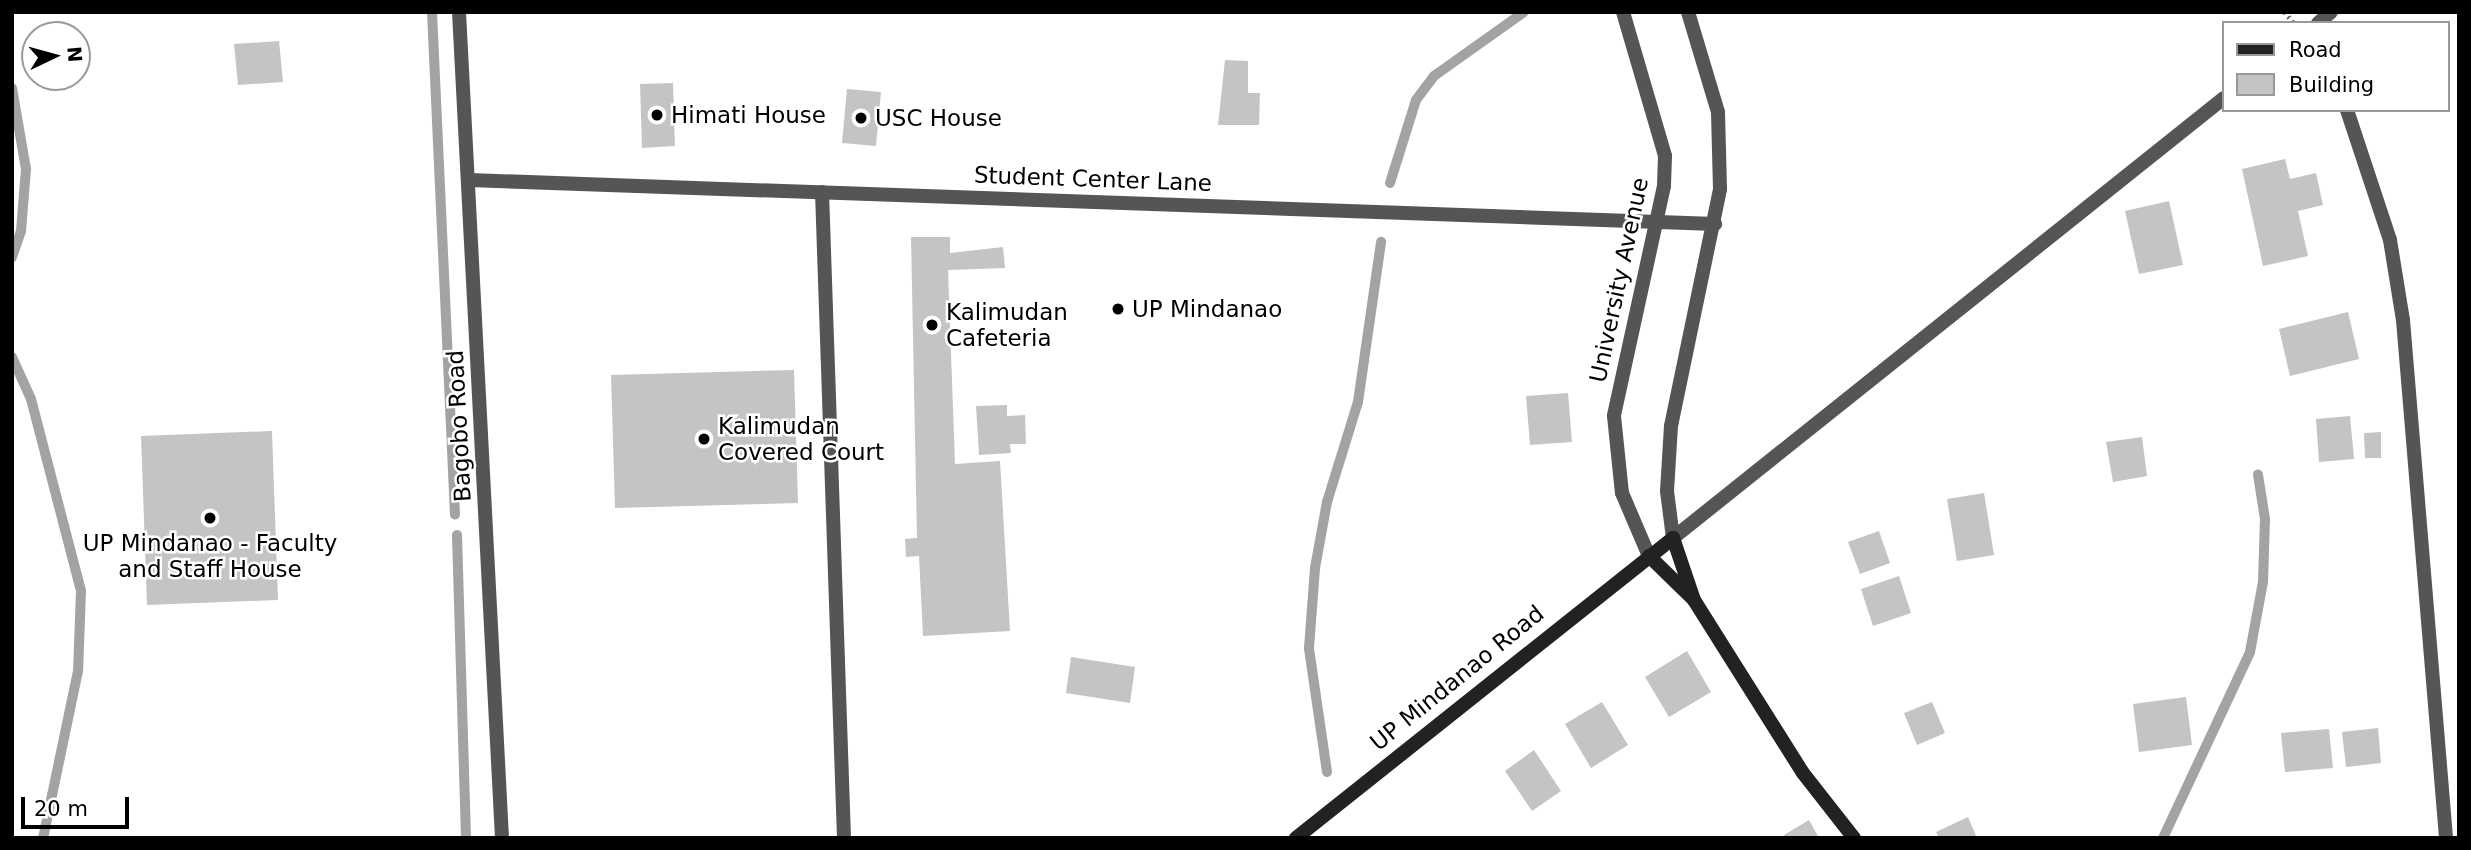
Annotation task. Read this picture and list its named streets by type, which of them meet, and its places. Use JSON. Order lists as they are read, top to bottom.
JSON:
{
  "streets": {
    "street": [
      "Student Center Lane",
      "University Avenue",
      "Bagobo Road",
      "UP Mindanao Road"
    ]
  },
  "crossings": [
    ["Student Center Lane", "University Avenue"],
    ["Student Center Lane", "Bagobo Road"],
    ["University Avenue", "UP Mindanao Road"]
  ],
  "places": [
    "Himati House",
    "USC House",
    "UP Mindanao",
    "Kalimudan Cafeteria",
    "Kalimudan Covered Court",
    "UP Mindanao - Faculty and Staff House"
  ],
  "legend": ["Road", "Building"],
  "scale_bar": "20 m",
  "north": "right"
}
